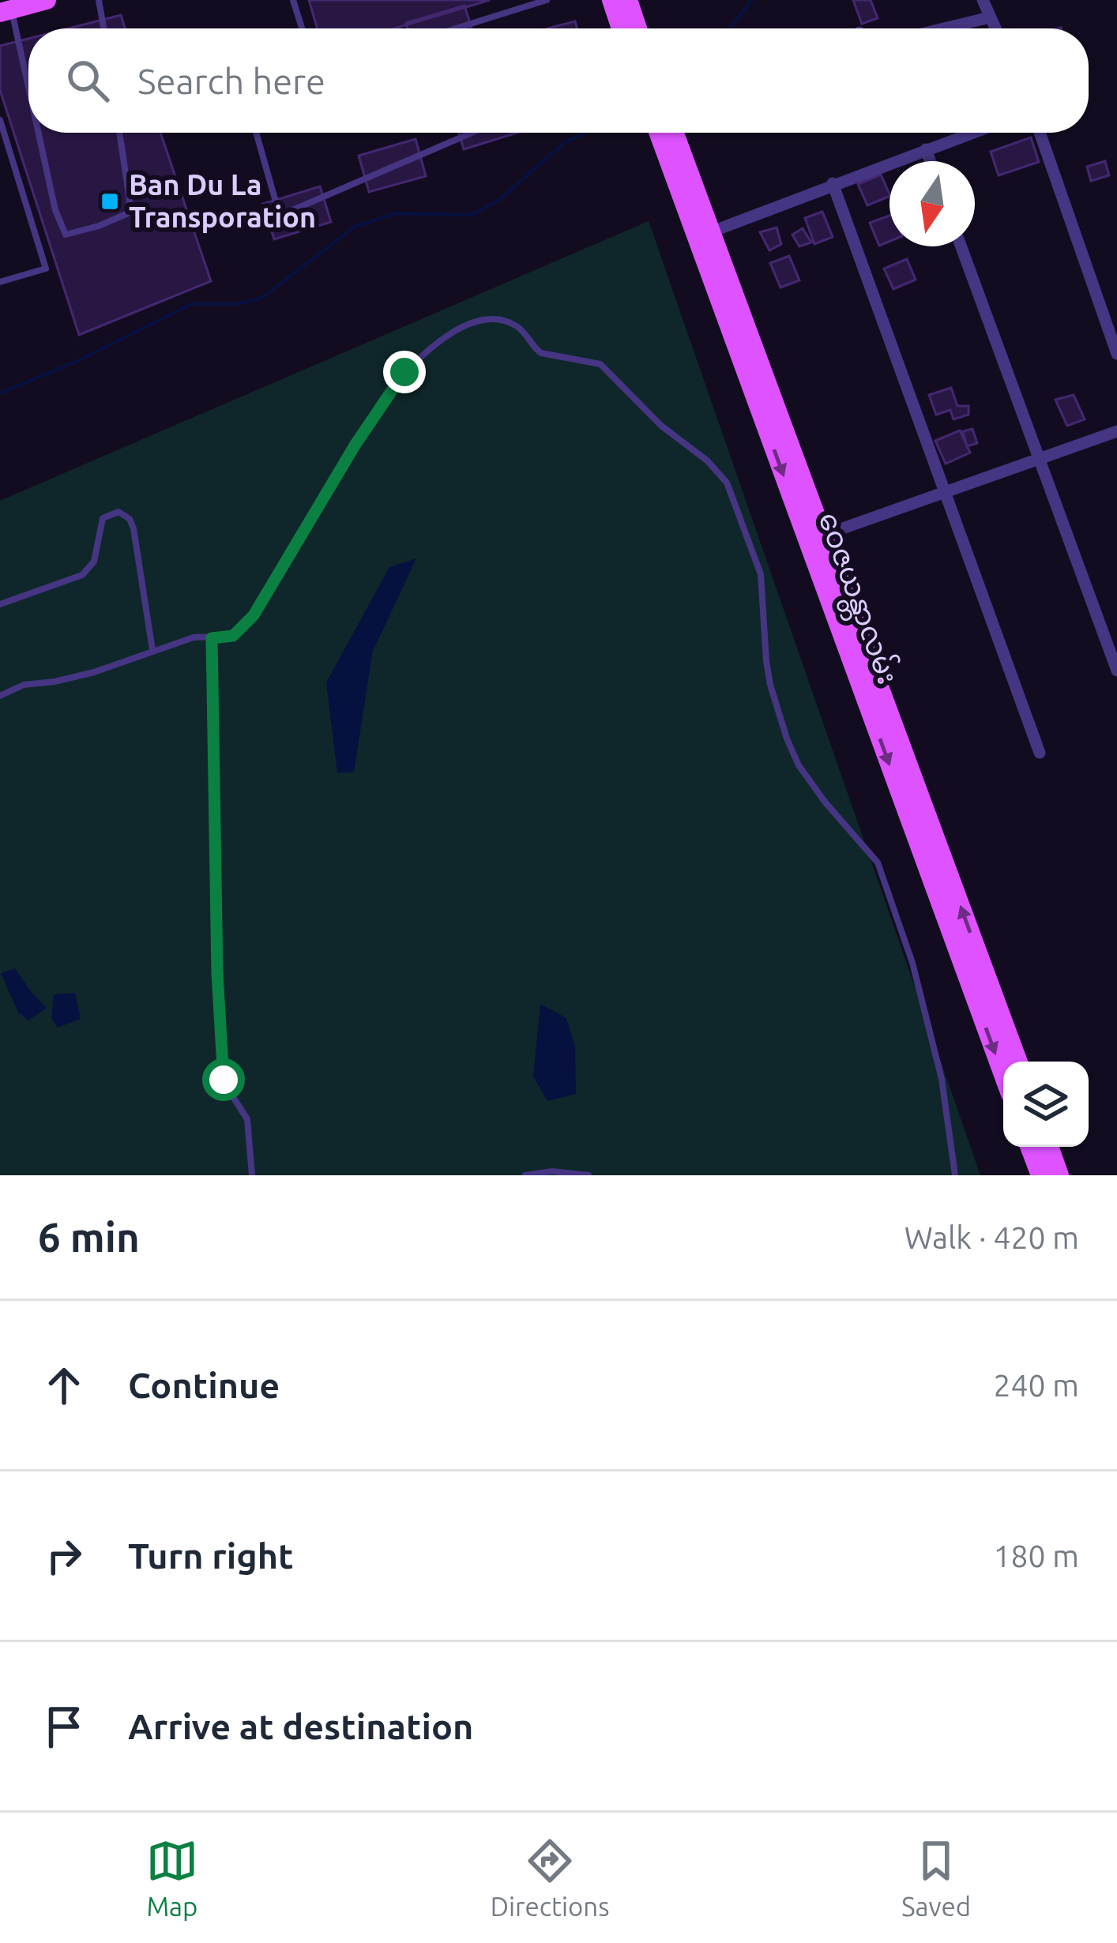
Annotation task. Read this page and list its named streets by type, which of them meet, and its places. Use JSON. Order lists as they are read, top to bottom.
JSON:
{
  "streets": {
    "main road": ["ဝေဇယန္တာလမ်း"]
  },
  "places": {
    "transit": ["Ban Du La Transporation"]
  },
  "north": "bottom",
  "page": {
    "search": "Search here",
    "heading": ["6 min", "Walk · 420 m"],
    "list": [
      ["Continue", "240 m"],
      ["Turn right", "180 m"],
      "Arrive at destination"
    ],
    "nav": ["Map", "Directions", "Saved"]
  }
}
